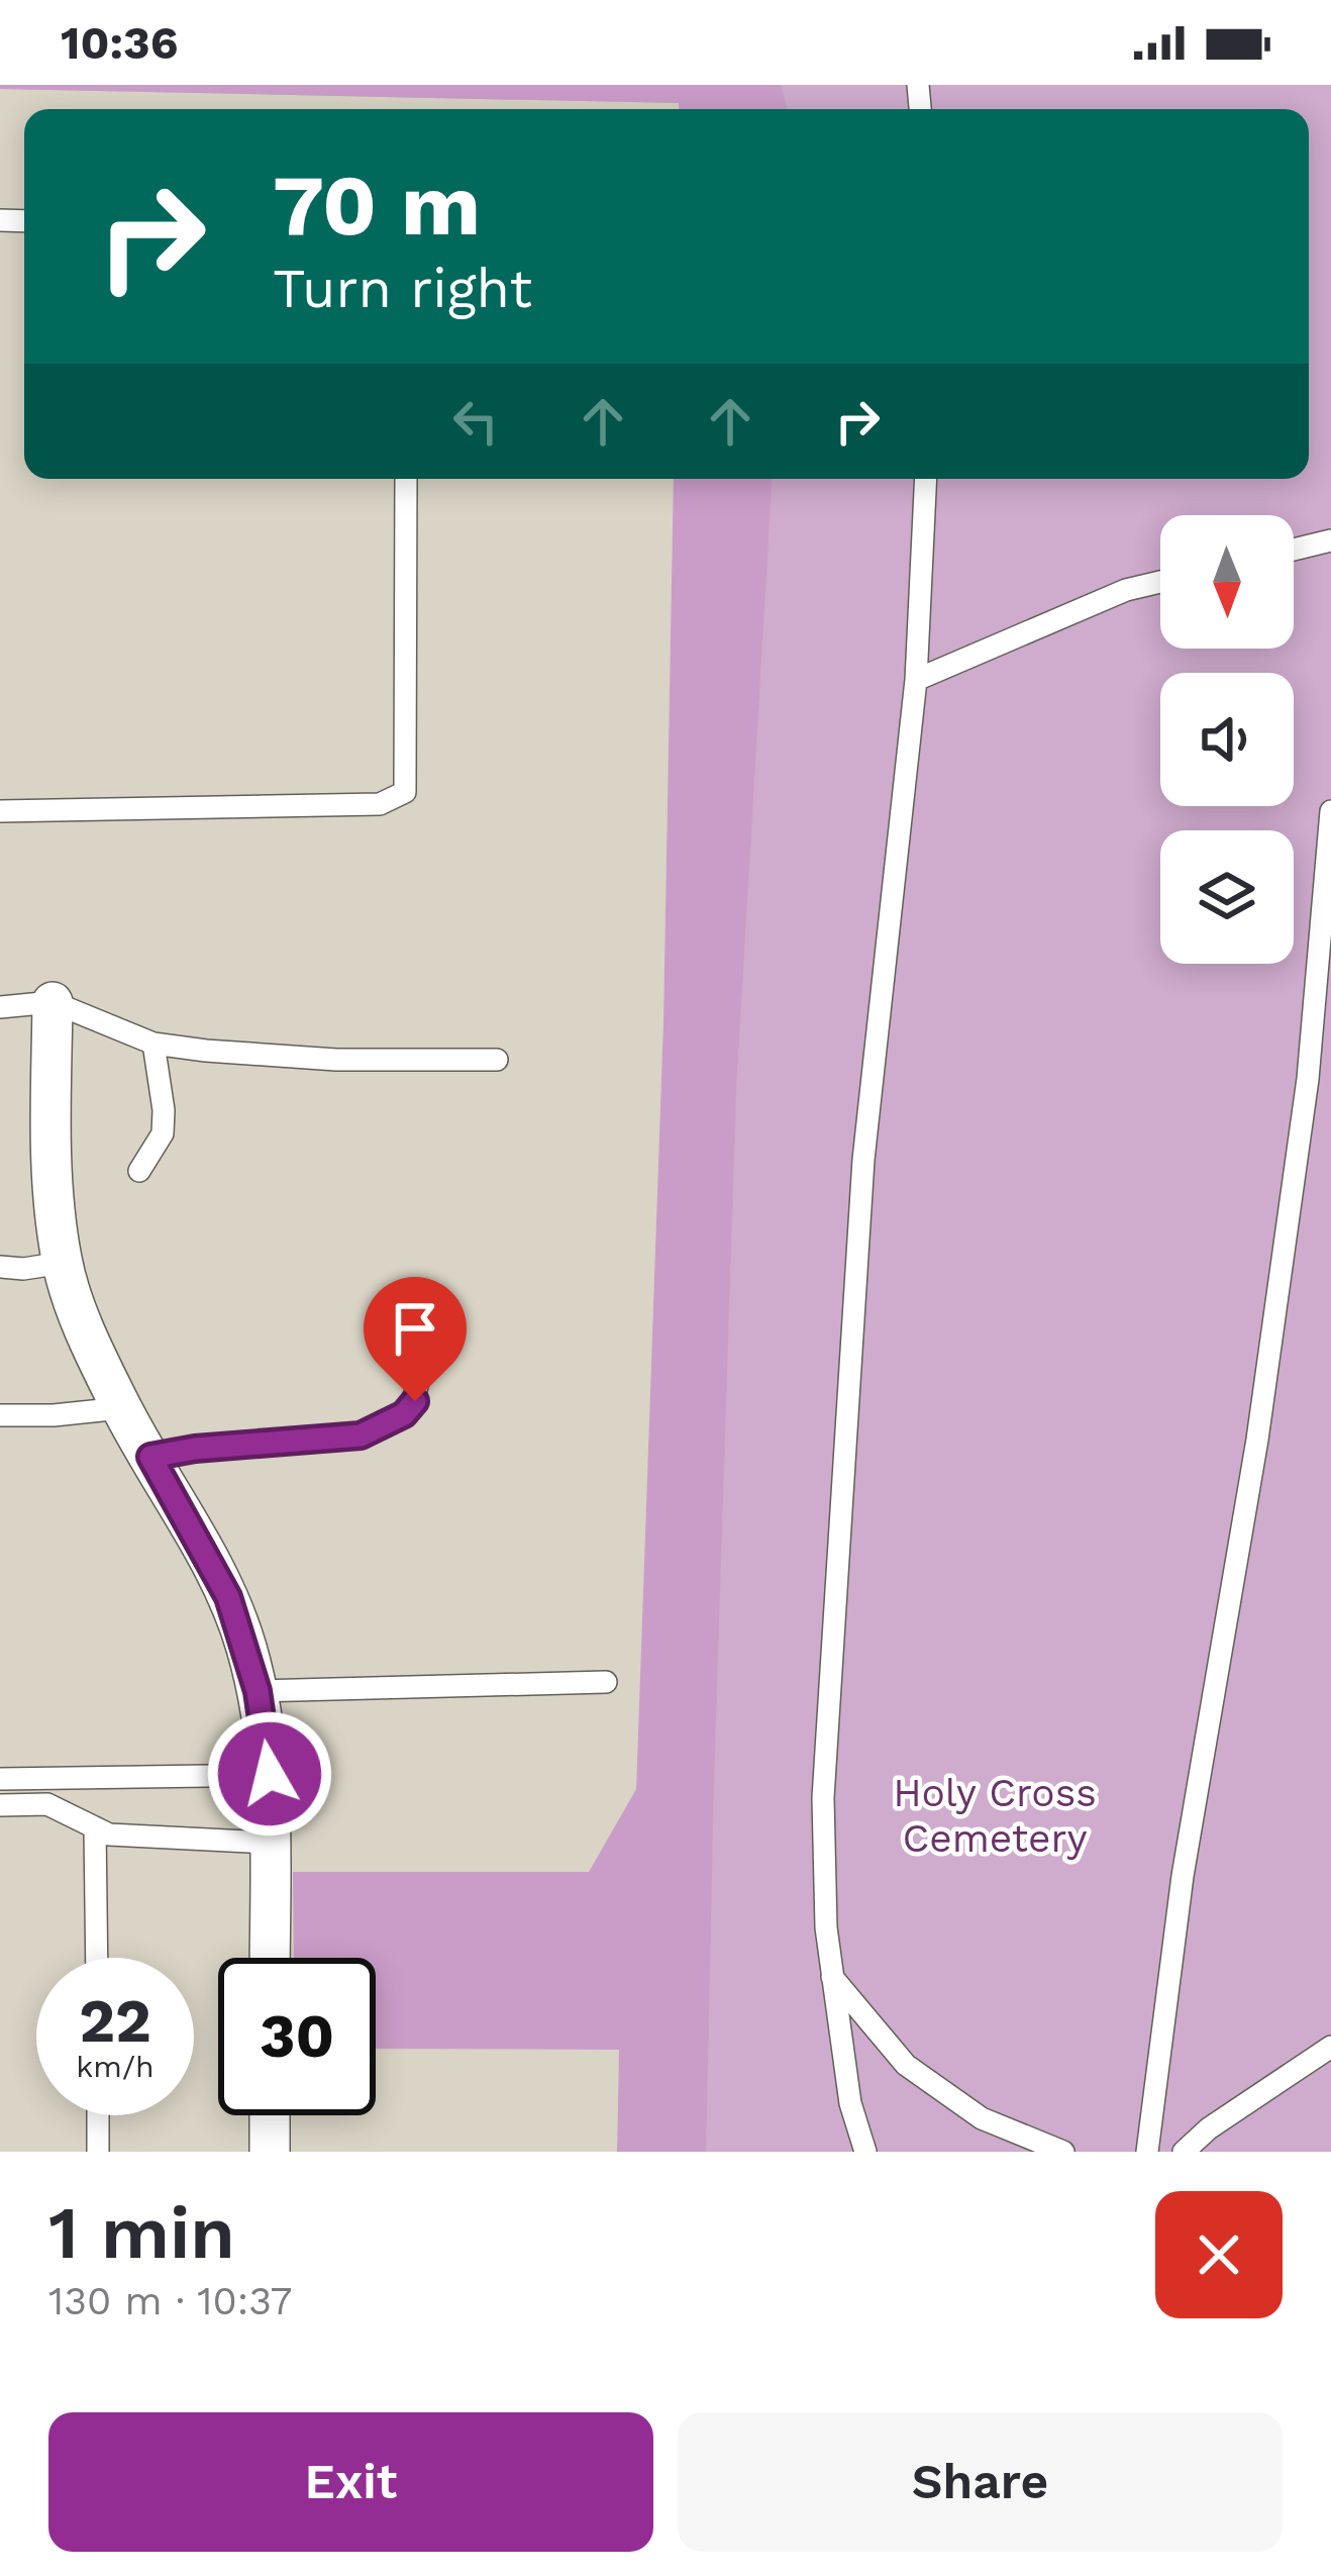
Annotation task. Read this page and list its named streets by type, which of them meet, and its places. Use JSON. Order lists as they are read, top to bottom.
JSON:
{
  "parks": ["Holy Cross Cemetery"],
  "north": "bottom",
  "page": {
    "status": "10:36",
    "turn": ["70 m", "Turn right"],
    "speed": "22 km/h",
    "limit": "30",
    "heading": ["1 min", "130 m · 10:37"],
    "buttons": ["Exit", "Share"]
  }
}
